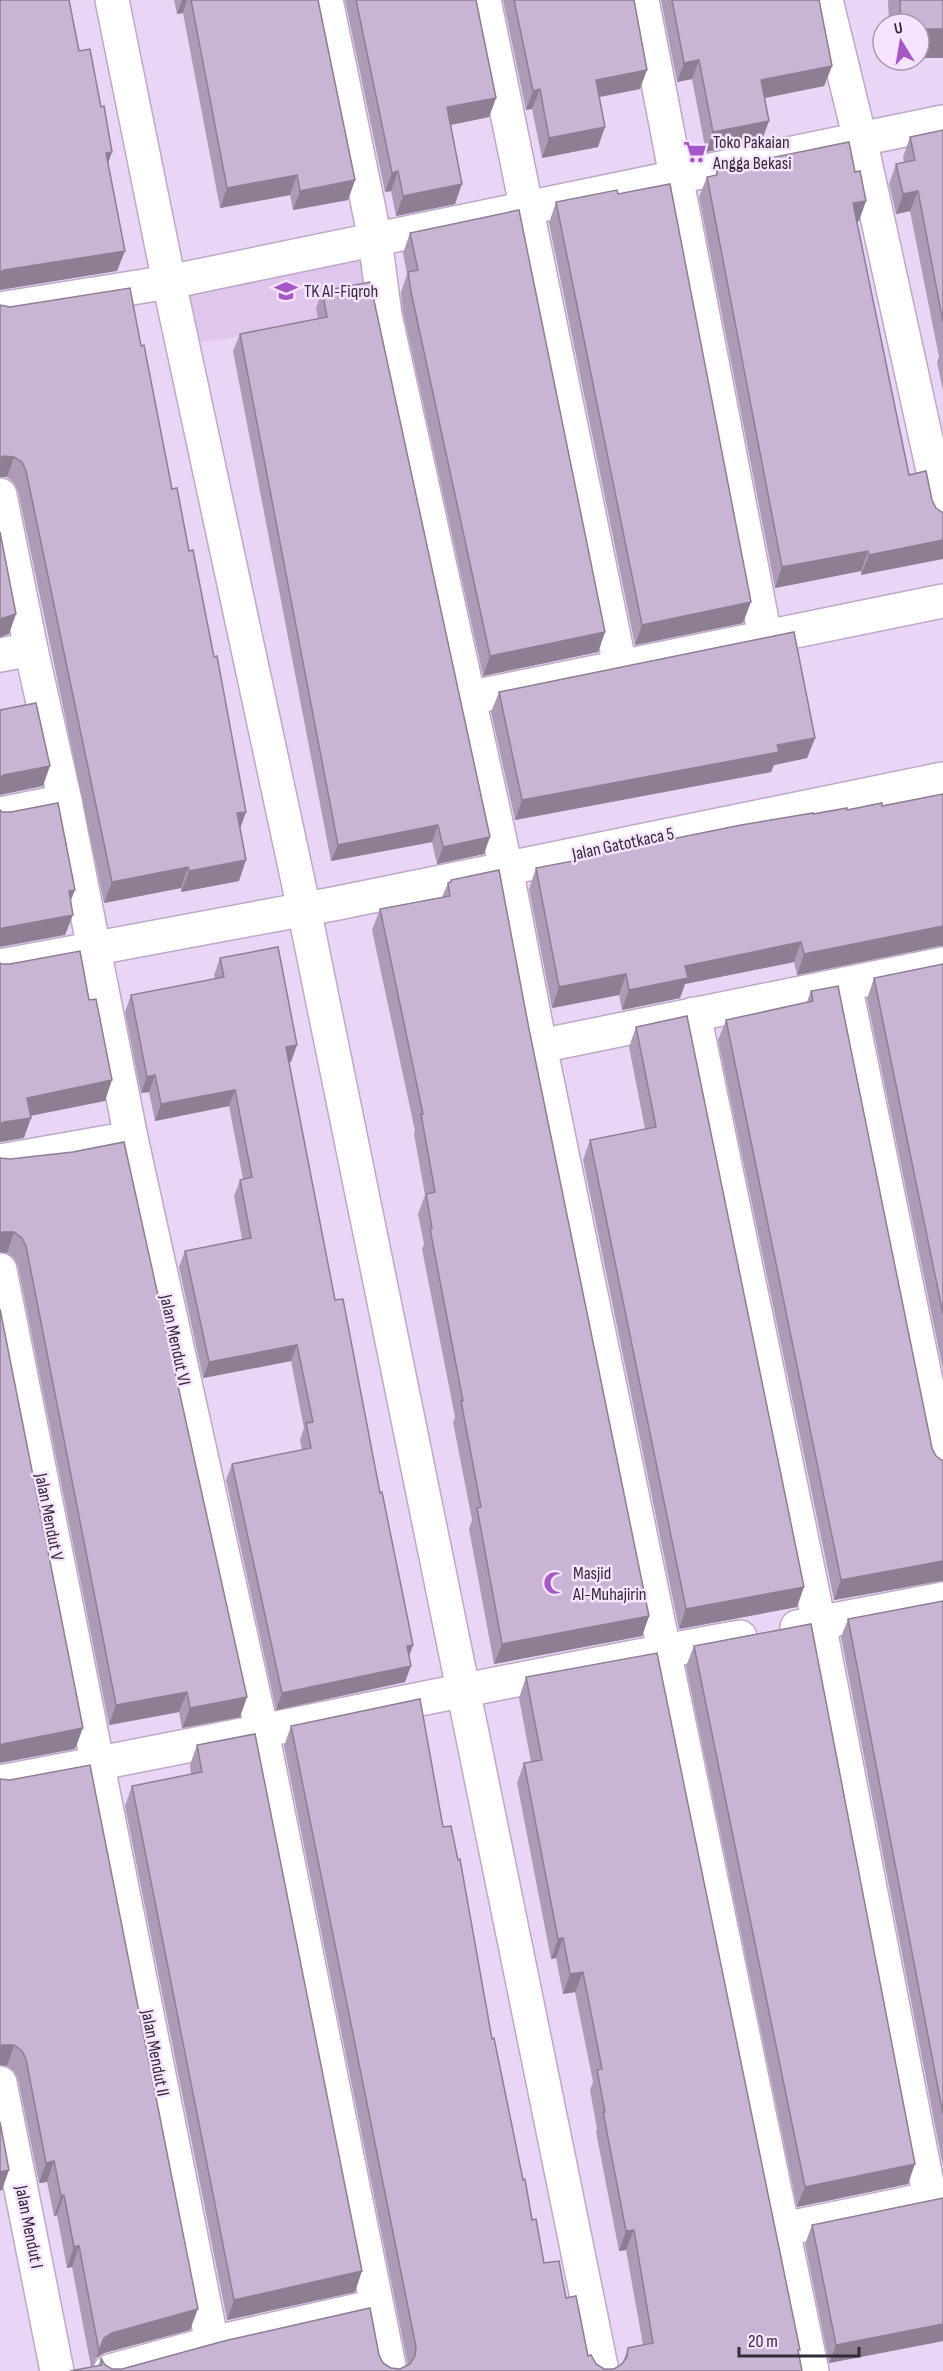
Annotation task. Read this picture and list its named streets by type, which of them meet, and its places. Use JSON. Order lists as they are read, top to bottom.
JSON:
{
  "streets": {
    "street": [
      "Jalan Gatotkaca 5",
      "Jalan Mendut VI",
      "Jalan Mendut V",
      "Jalan Mendut II",
      "Jalan Mendut I"
    ]
  },
  "crossings": [
    ["Jalan Gatotkaca 5", "Jalan Mendut VI"],
    ["Jalan Mendut V", "Jalan Mendut II"]
  ],
  "places": {
    "supermarket": ["Toko Pakaian Angga Bekasi"],
    "school or university": ["TK Al-Fiqroh"],
    "mosque": ["Masjid Al-Muhajirin"]
  },
  "scale_bar": "20 m",
  "north": "top"
}
